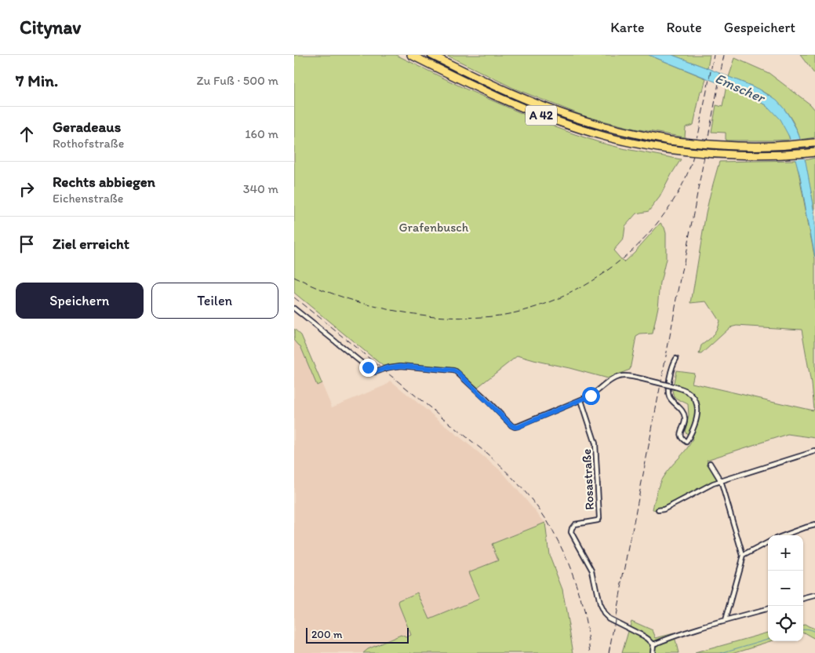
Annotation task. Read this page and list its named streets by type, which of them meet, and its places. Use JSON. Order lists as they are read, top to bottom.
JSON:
{
  "streets": {
    "highway": ["A 42"],
    "street": ["Rosastraße"]
  },
  "water": ["Emscher"],
  "parks": ["Grafenbusch"],
  "scale_bar": "200 m",
  "page": {
    "header": "Citynav",
    "nav": ["Karte", "Route", "Gespeichert"],
    "heading": ["7 Min.", "Zu Fuß · 500 m"],
    "list": [
      ["Geradeaus", "Rothofstraße", "160 m"],
      ["Rechts abbiegen", "Eichenstraße", "340 m"],
      "Ziel erreicht"
    ],
    "buttons": ["Speichern", "Teilen"],
    "map_buttons": ["+", "−"],
    "scale": "200 m"
  }
}
